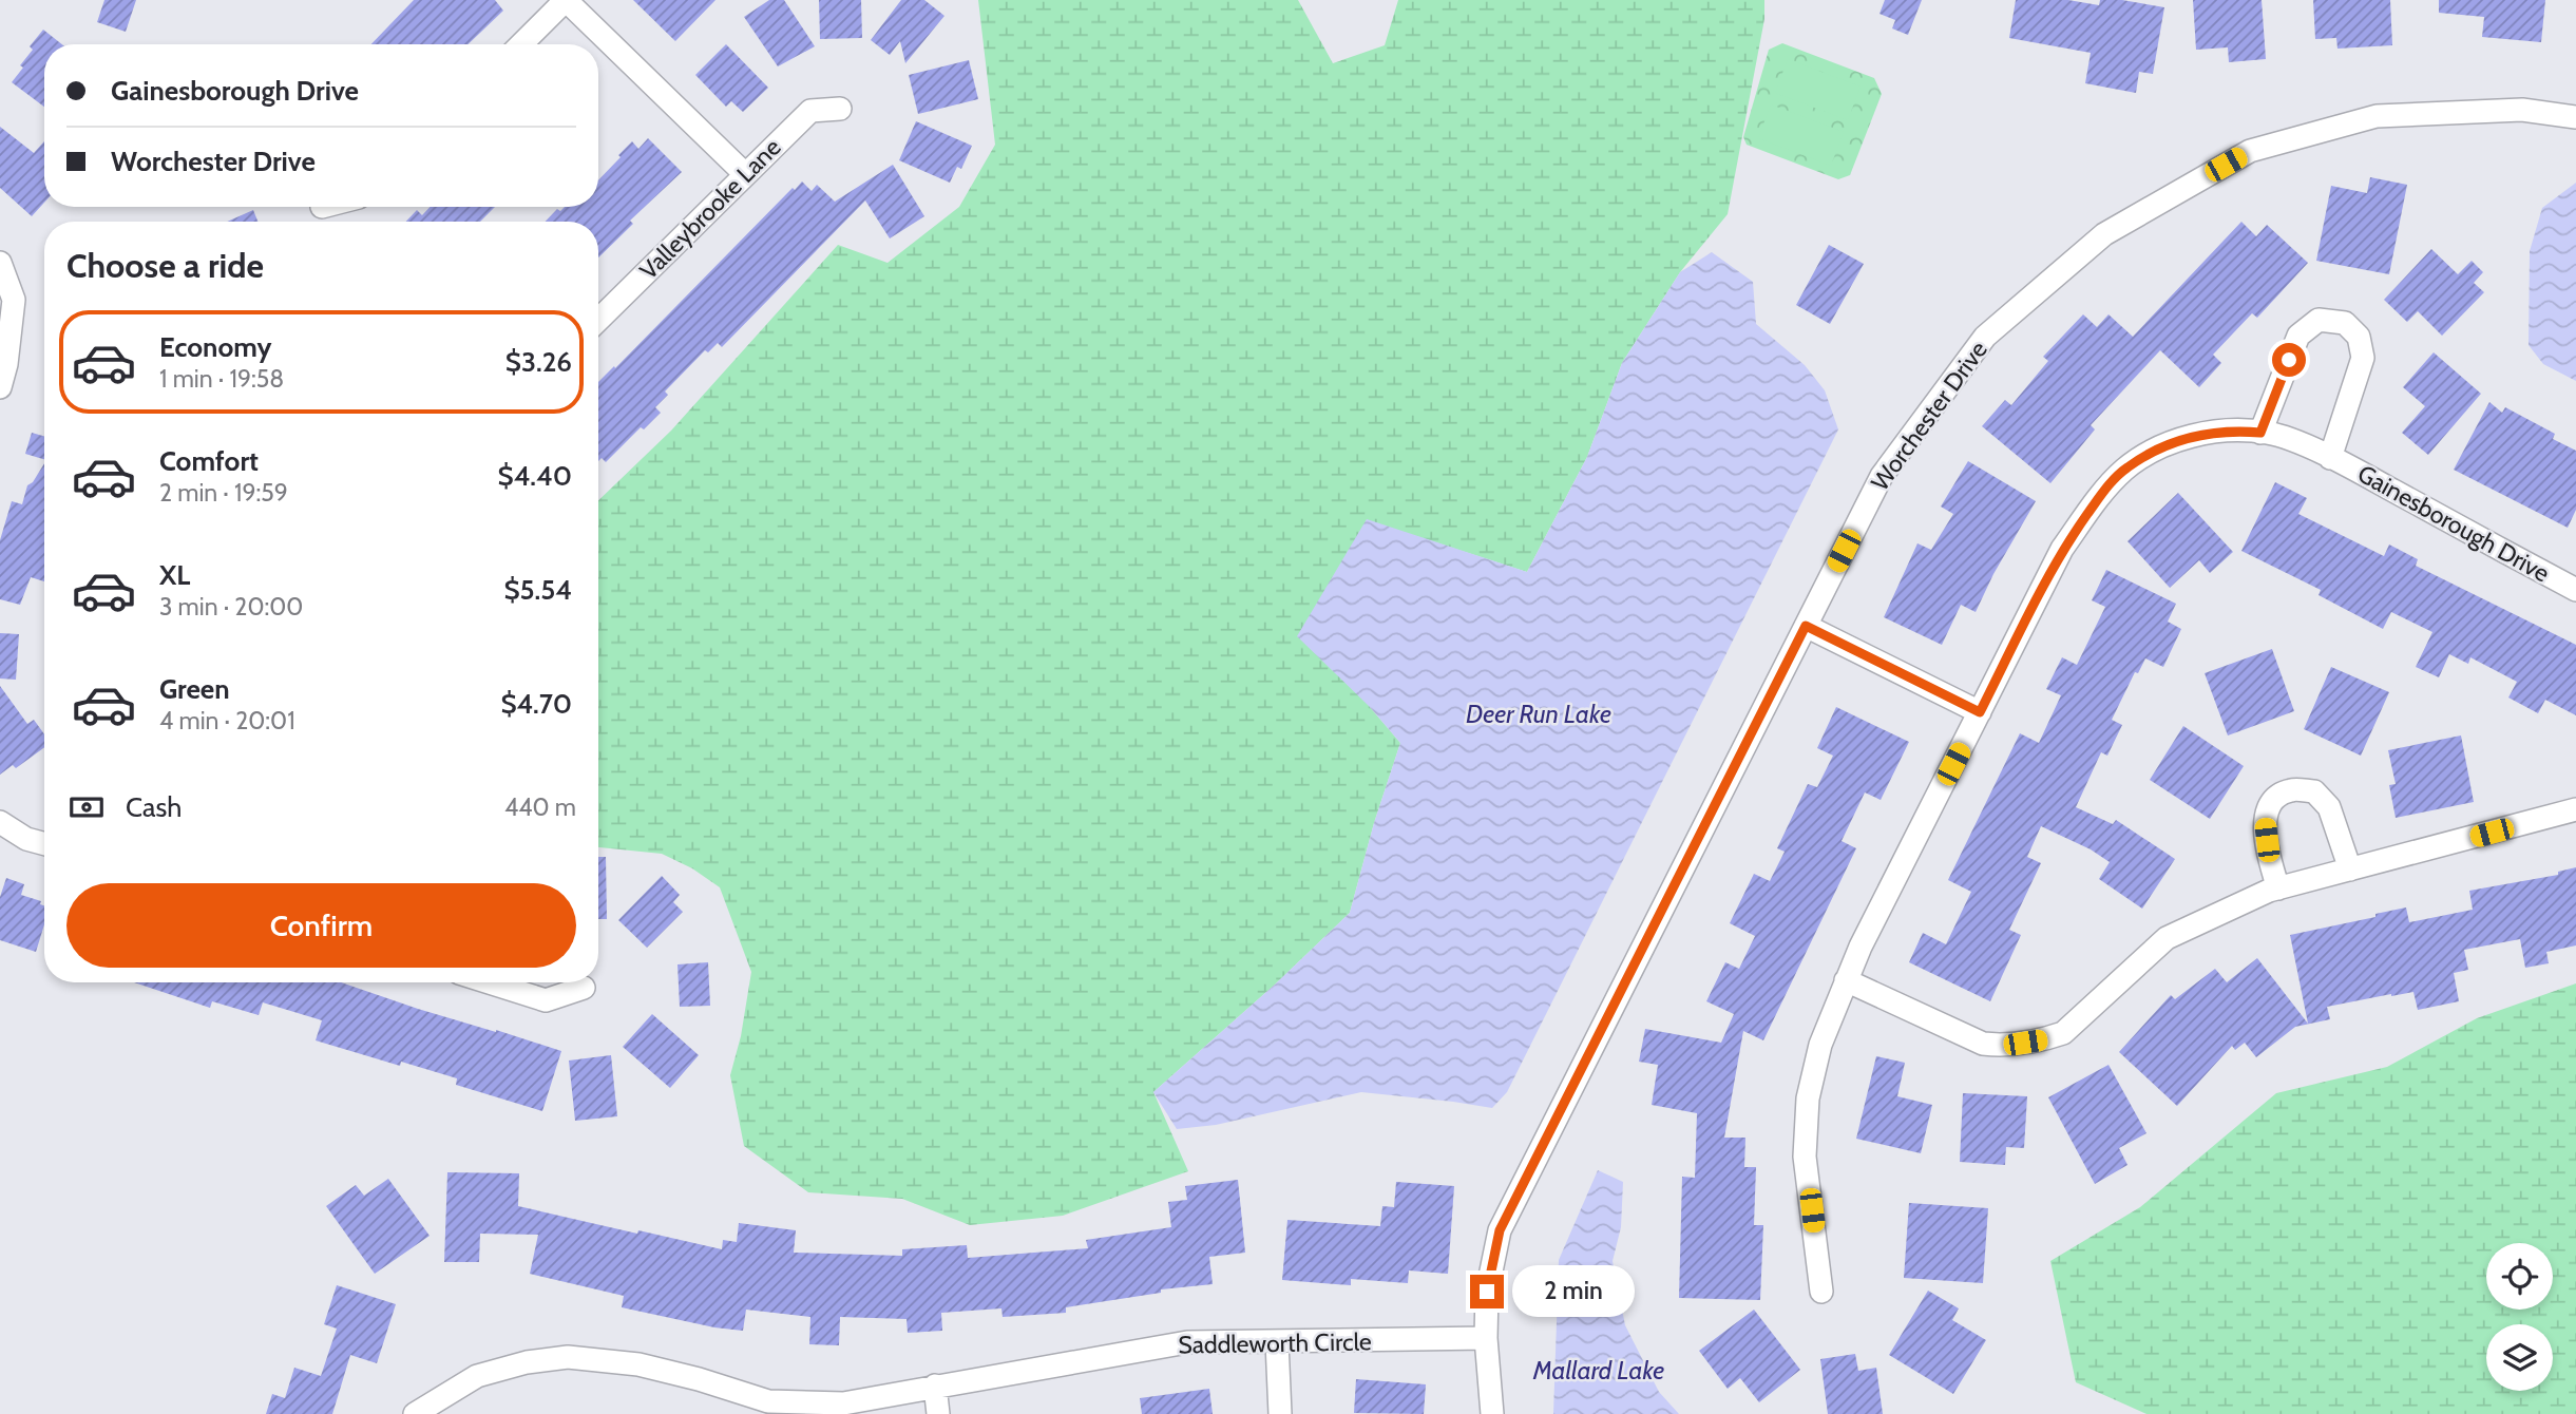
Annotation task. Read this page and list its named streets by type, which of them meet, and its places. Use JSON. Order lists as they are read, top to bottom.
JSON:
{
  "streets": {
    "street": [
      "Valleybrooke Lane",
      "Worchester Drive",
      "Gainesborough Drive",
      "Saddleworth Circle"
    ]
  },
  "crossings": [
    ["Worchester Drive", "Saddleworth Circle"]
  ],
  "water": ["Deer Run Lake", "Mallard Lake"],
  "page": {
    "banner": ["Gainesborough Drive", "Worchester Drive"],
    "heading": "Choose a ride",
    "list": [
      {
        "name": "Economy",
        "note": "1 min · 19:58",
        "value": "$3.26"
      },
      {
        "name": "Comfort",
        "note": "2 min · 19:59",
        "value": "$4.40"
      },
      {
        "name": "XL",
        "note": "3 min · 20:00",
        "value": "$5.54"
      },
      {
        "name": "Green",
        "note": "4 min · 20:01",
        "value": "$4.70"
      }
    ],
    "pay": ["Cash", "440 m"],
    "buttons": "Confirm",
    "bubble": "2 min"
  }
}
